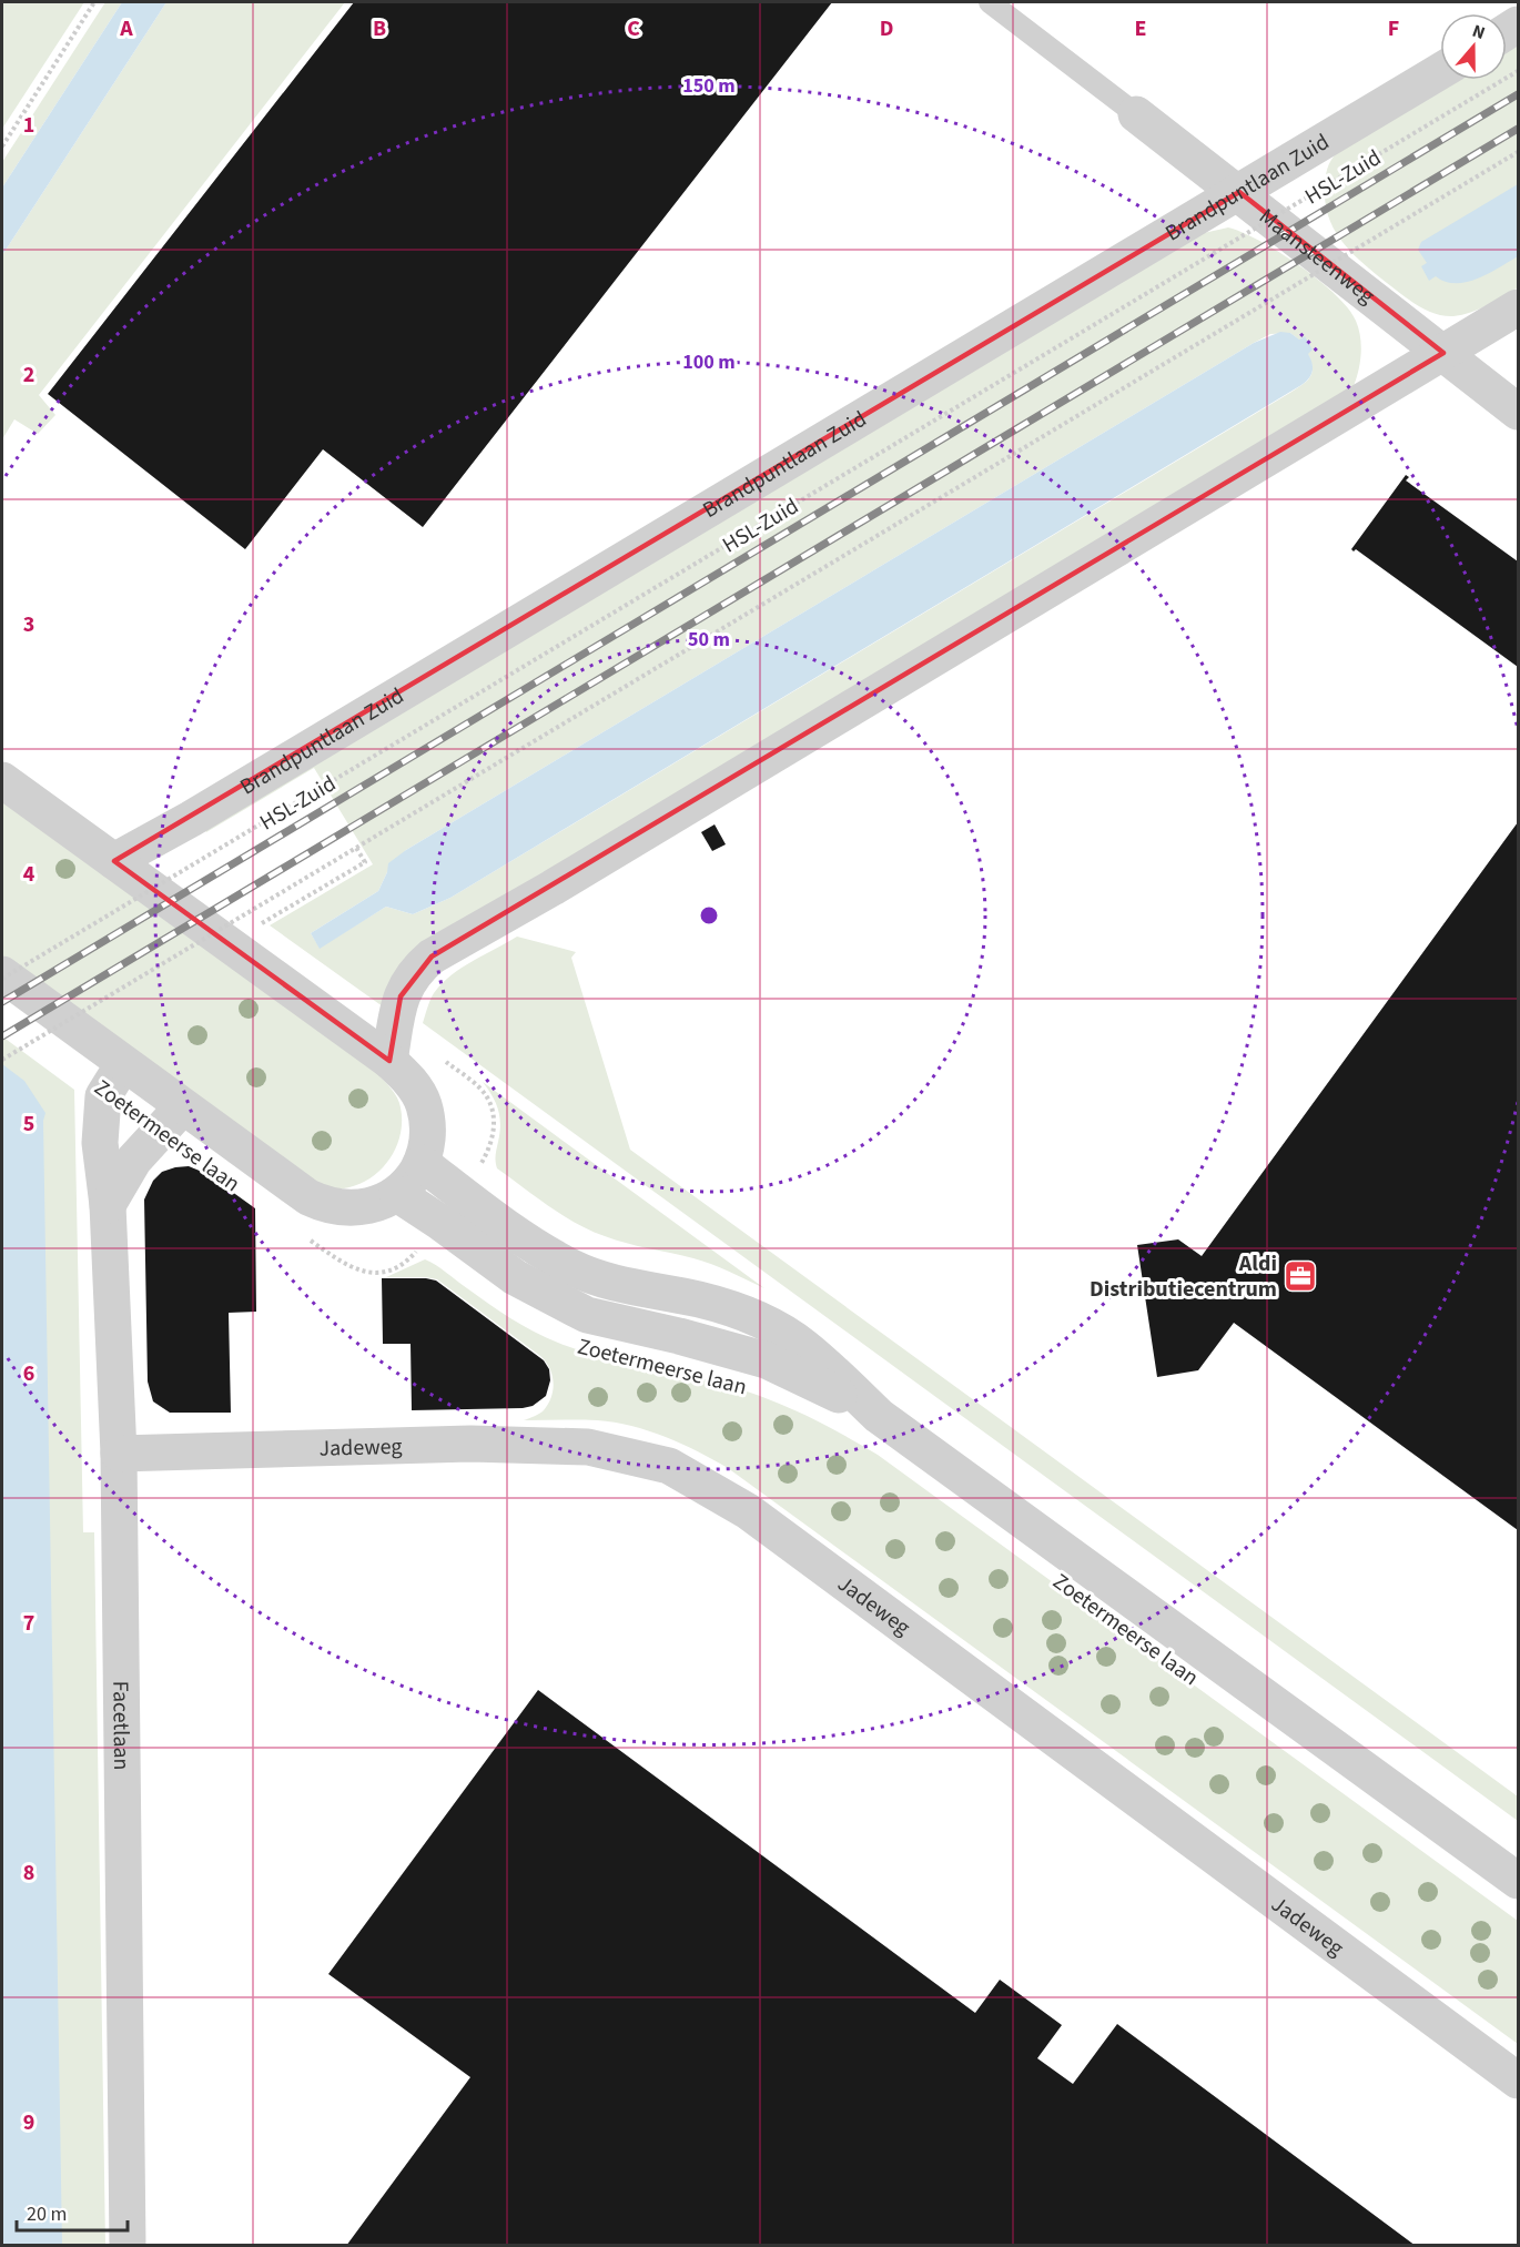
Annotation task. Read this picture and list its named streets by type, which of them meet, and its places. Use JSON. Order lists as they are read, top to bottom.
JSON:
{
  "streets": {
    "street": [
      "Brandpuntlaan Zuid",
      "Maansteenweg",
      "Zoetermeerse laan",
      "Jadeweg",
      "Facetlaan"
    ],
    "path": ["HSL-Zuid"]
  },
  "crossings": [
    ["Brandpuntlaan Zuid", "Maansteenweg"],
    ["Jadeweg", "Facetlaan"]
  ],
  "places": {
    "office": ["Aldi Distributiecentrum"]
  },
  "scale_bar": "20 m",
  "north": "top",
  "grid": {
    "columns": [
      "A",
      "B",
      "C",
      "D",
      "E",
      "F"
    ],
    "rows": [
      "1",
      "2",
      "3",
      "4",
      "5",
      "6",
      "7",
      "8",
      "9"
    ]
  },
  "rings": ["150 m", "100 m", "50 m"]
}
